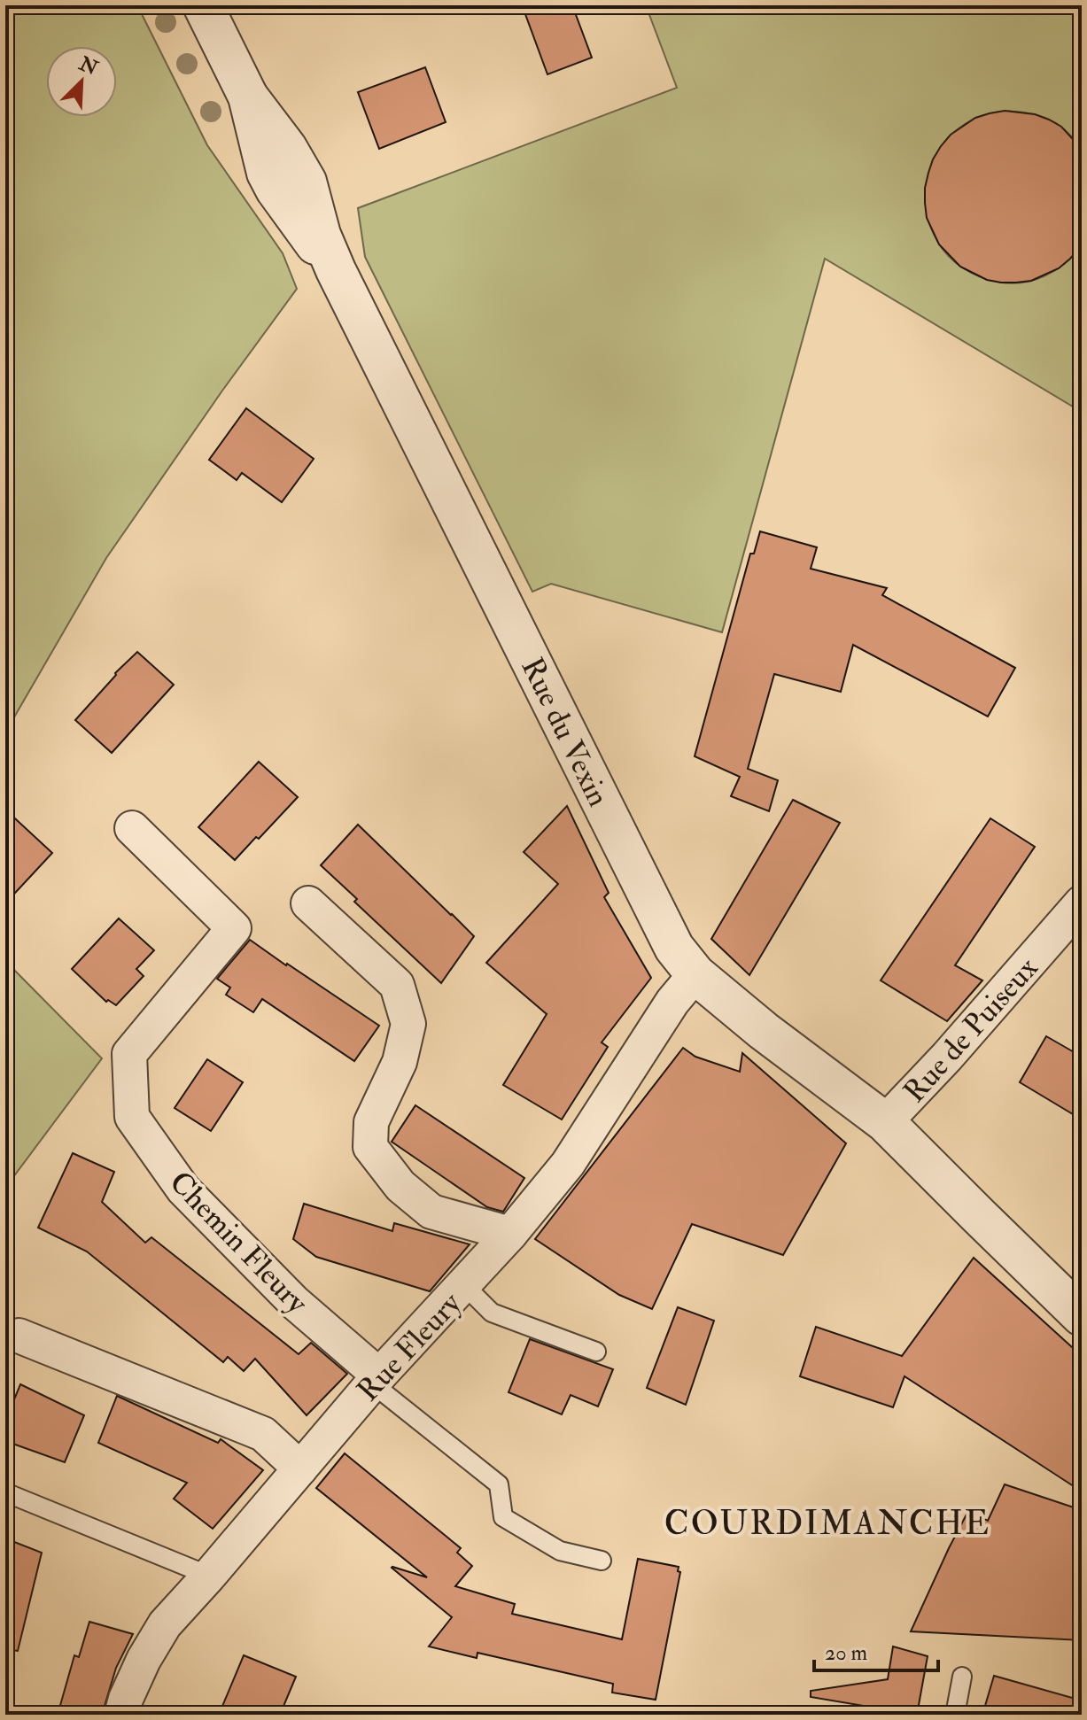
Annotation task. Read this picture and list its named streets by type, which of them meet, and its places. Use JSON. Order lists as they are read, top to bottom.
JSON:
{
  "streets": {
    "street": [
      "Rue du Vexin",
      "Rue de Puiseux",
      "Chemin Fleury",
      "Rue Fleury"
    ]
  },
  "crossings": [
    ["Rue du Vexin", "Rue de Puiseux"],
    ["Rue du Vexin", "Rue Fleury"],
    ["Chemin Fleury", "Rue Fleury"]
  ],
  "districts": ["COURDIMANCHE"],
  "scale_bar": "20 m",
  "north": "top right"
}
